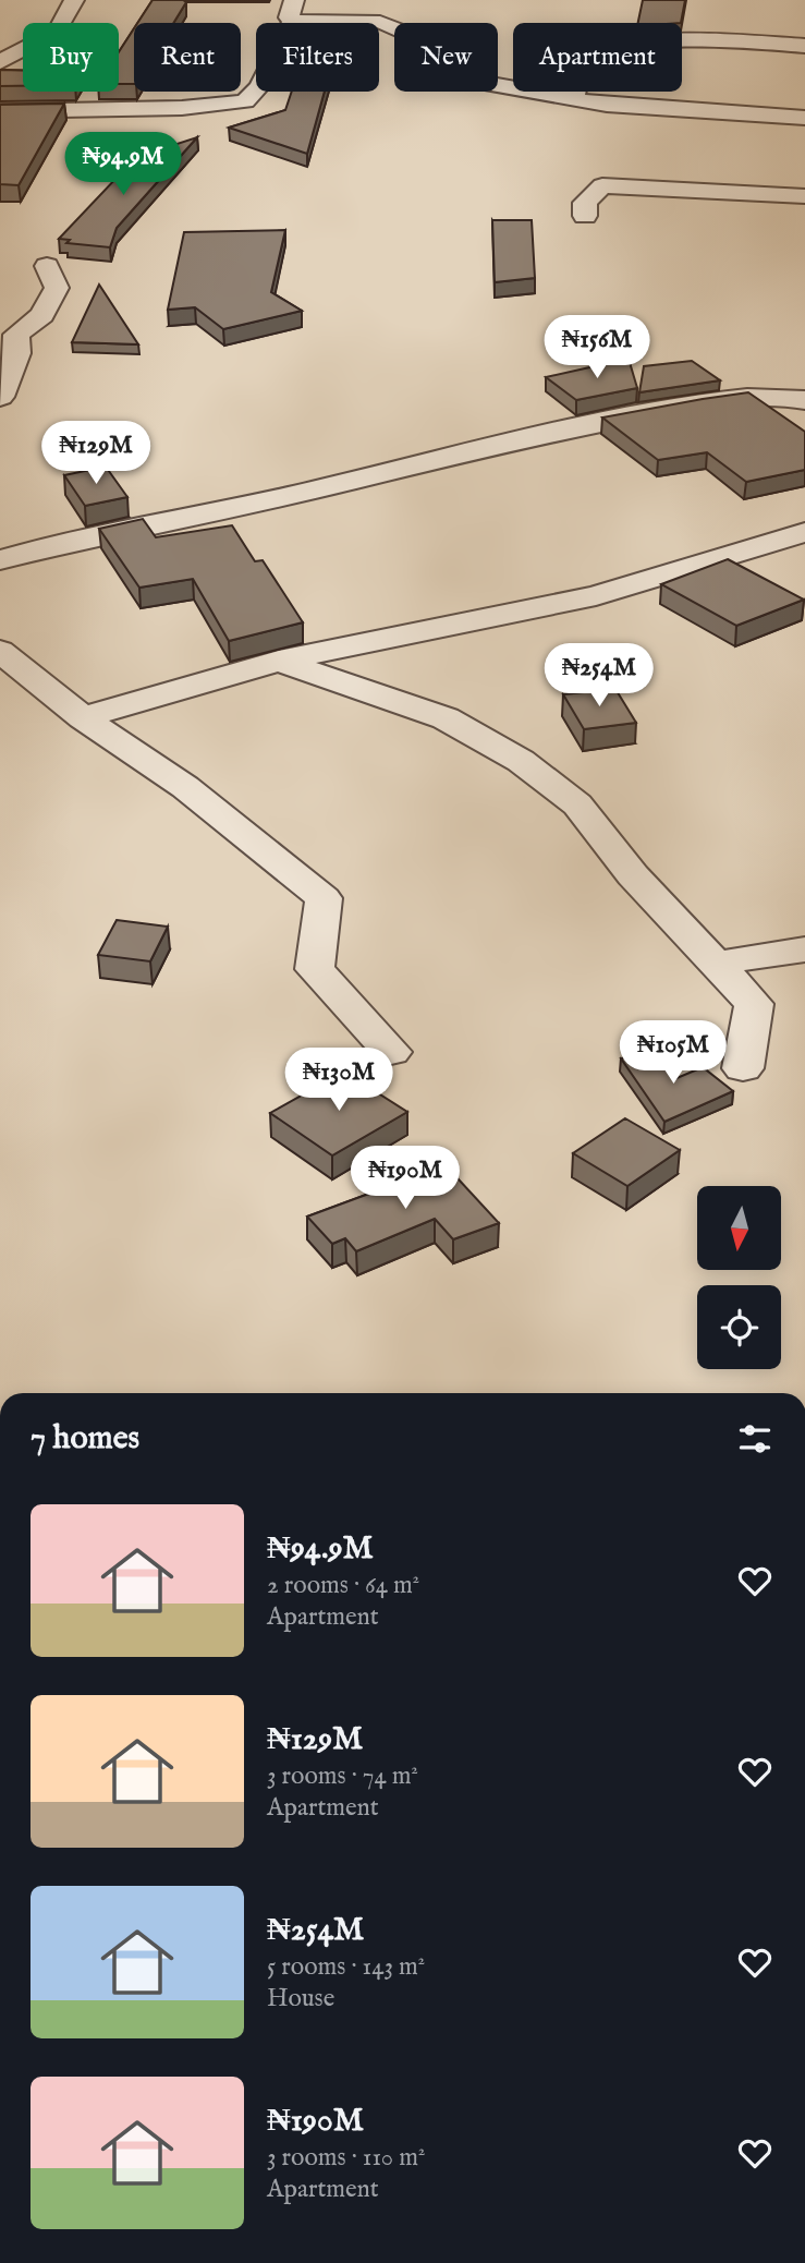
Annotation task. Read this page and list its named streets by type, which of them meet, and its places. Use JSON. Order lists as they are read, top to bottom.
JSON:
{
  "north": "bottom",
  "page": {
    "chip": [
      "Buy",
      "Rent",
      "Filters",
      "New",
      "Apartment"
    ],
    "price": [
      "₦94.9M",
      "₦156M",
      "₦129M",
      "₦254M",
      "₦105M",
      "₦130M",
      "₦190M"
    ],
    "heading": "7 homes",
    "list": [
      {
        "name": "₦94.9M",
        "note": "2 rooms · 64 m² · Apartment"
      },
      {
        "name": "₦129M",
        "note": "3 rooms · 74 m² · Apartment"
      },
      {
        "name": "₦254M",
        "note": "5 rooms · 143 m² · House"
      },
      {
        "name": "₦190M",
        "note": "3 rooms · 110 m² · Apartment"
      }
    ]
  }
}
